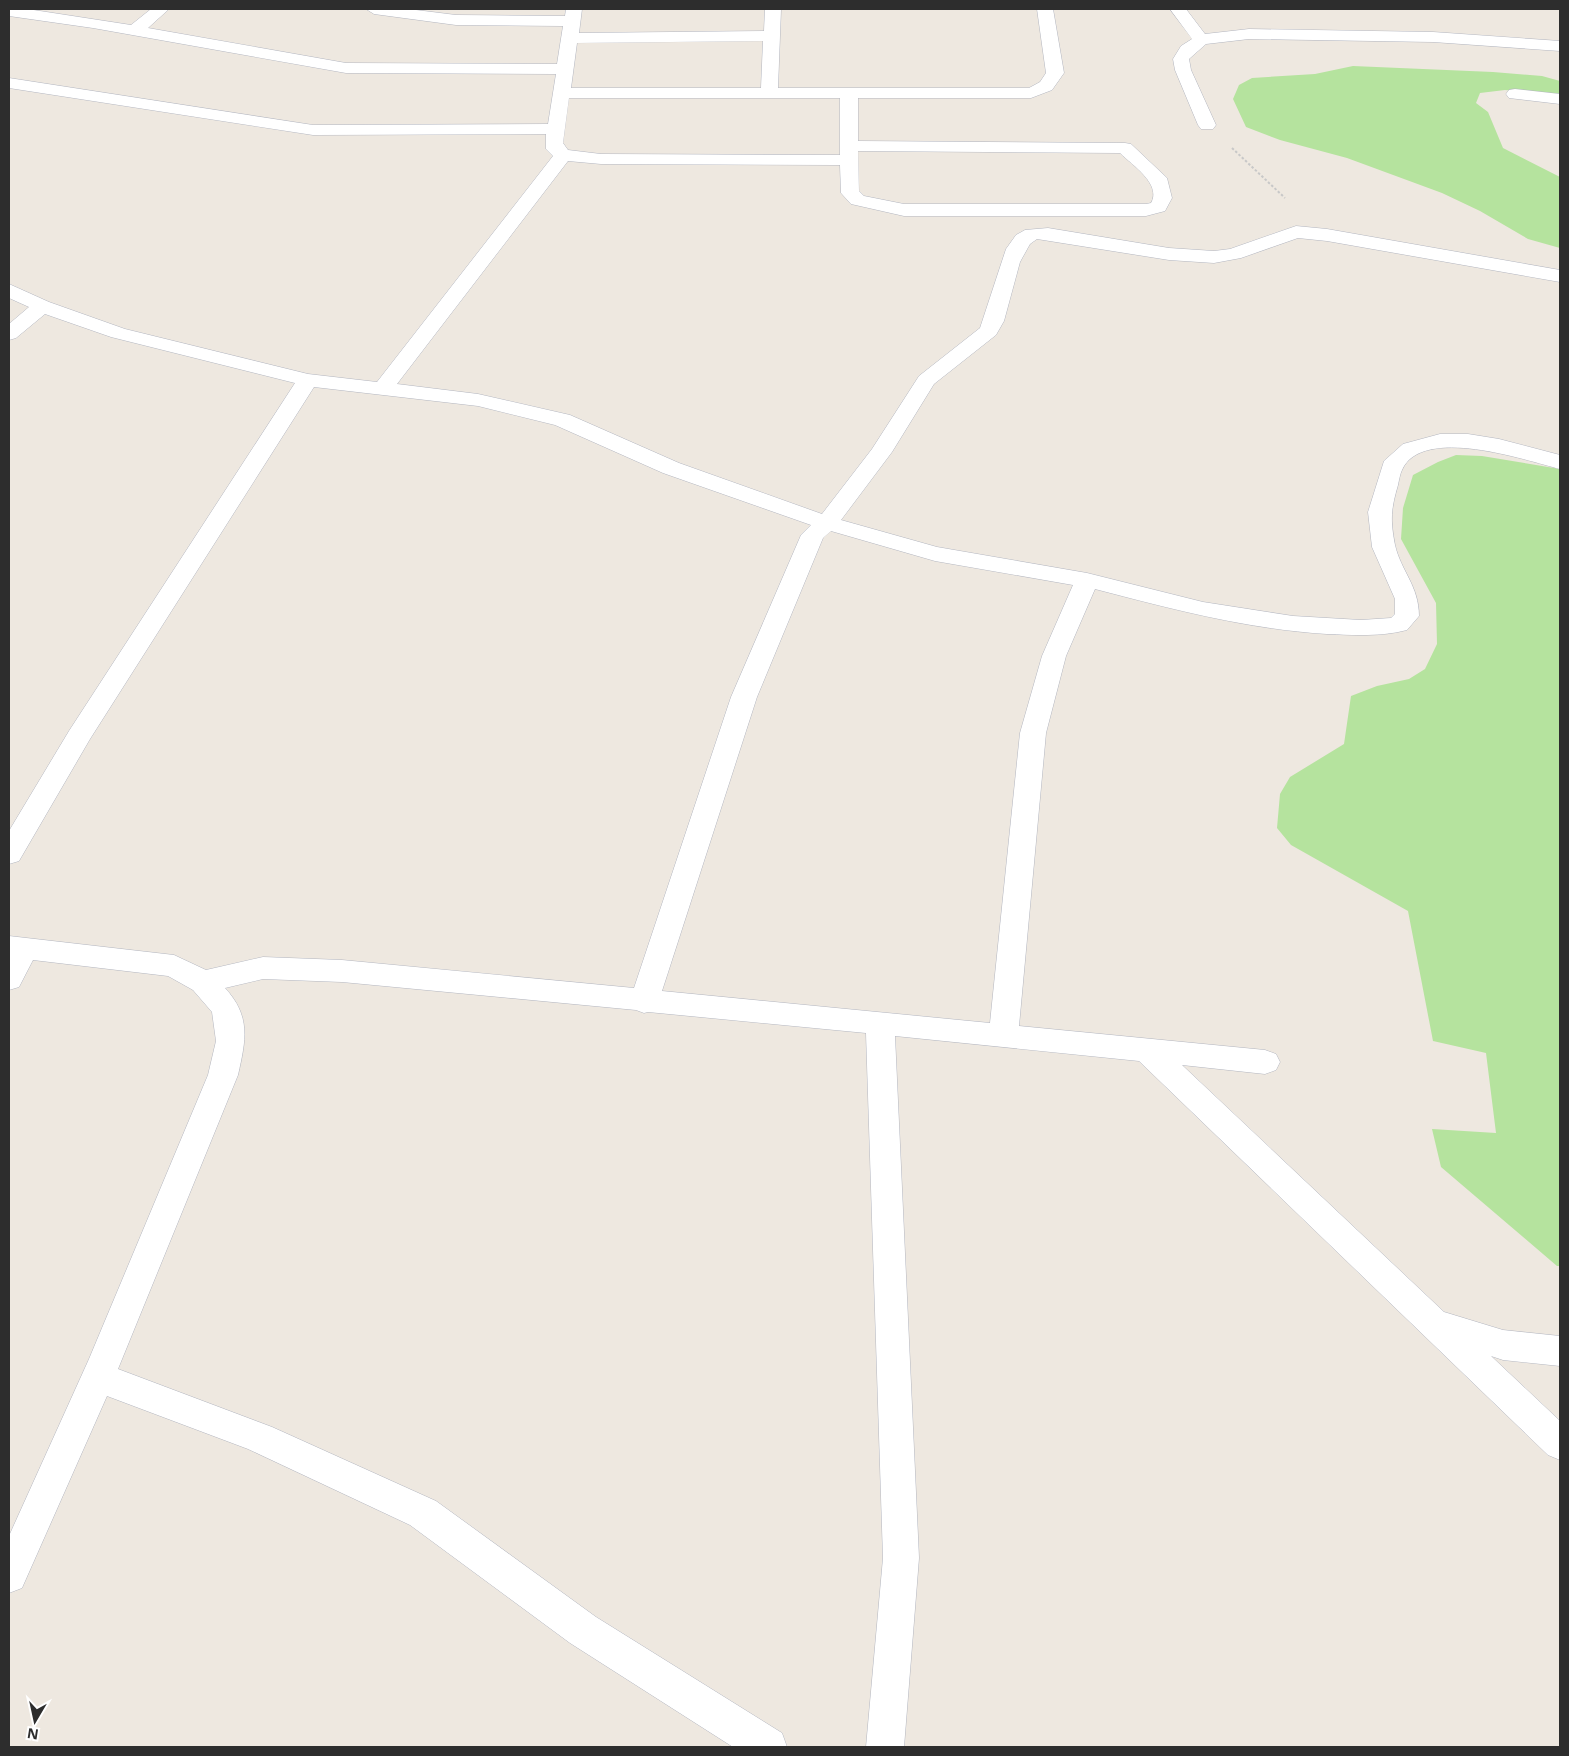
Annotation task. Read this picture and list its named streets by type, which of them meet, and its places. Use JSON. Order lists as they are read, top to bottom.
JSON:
{
  "north": "bottom"
}
